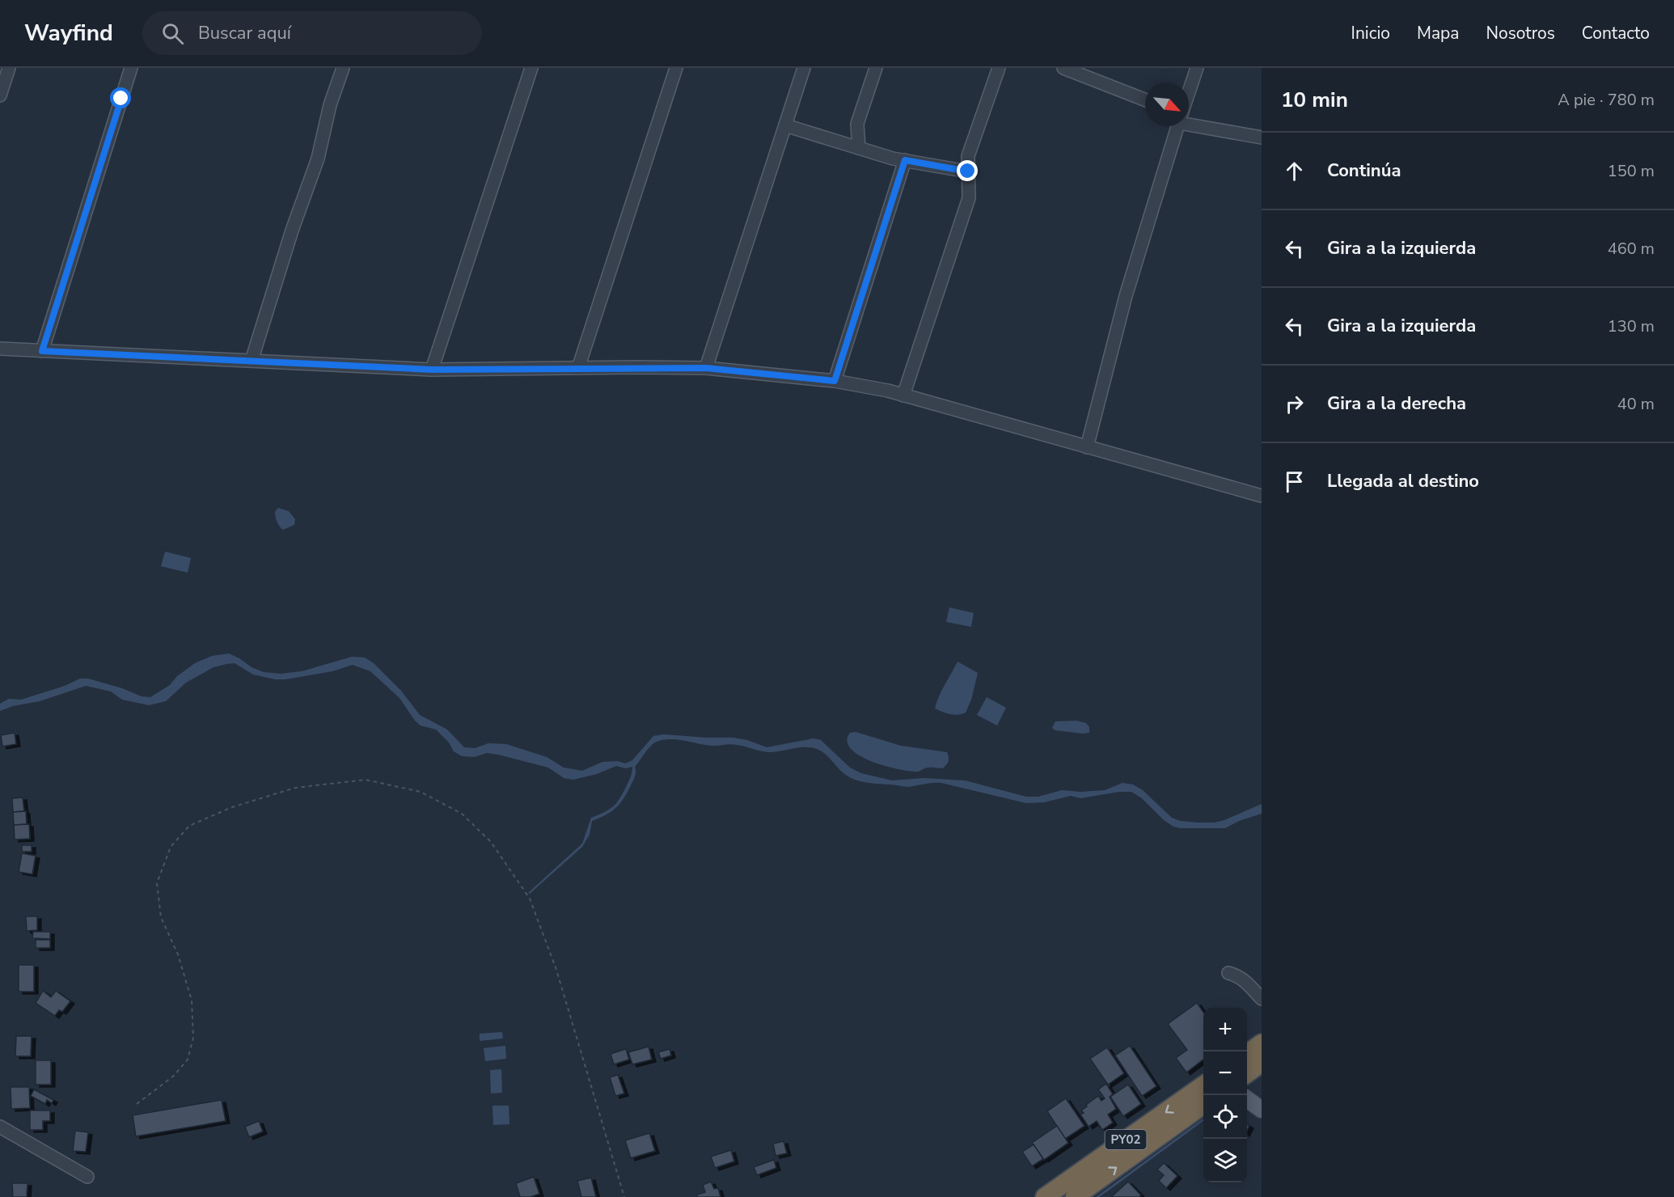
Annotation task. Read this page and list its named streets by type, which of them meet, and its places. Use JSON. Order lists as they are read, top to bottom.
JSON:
{
  "streets": {
    "highway": ["PY02"]
  },
  "north": "bottom right",
  "page": {
    "header": "Wayfind",
    "search": "Buscar aquí",
    "nav": [
      "Inicio",
      "Mapa",
      "Nosotros",
      "Contacto"
    ],
    "heading": ["10 min", "A pie · 780 m"],
    "list": [
      ["Continúa", "150 m"],
      ["Gira a la izquierda", "460 m"],
      ["Gira a la izquierda", "130 m"],
      ["Gira a la derecha", "40 m"],
      "Llegada al destino"
    ],
    "map_buttons": ["+", "−"]
  }
}
